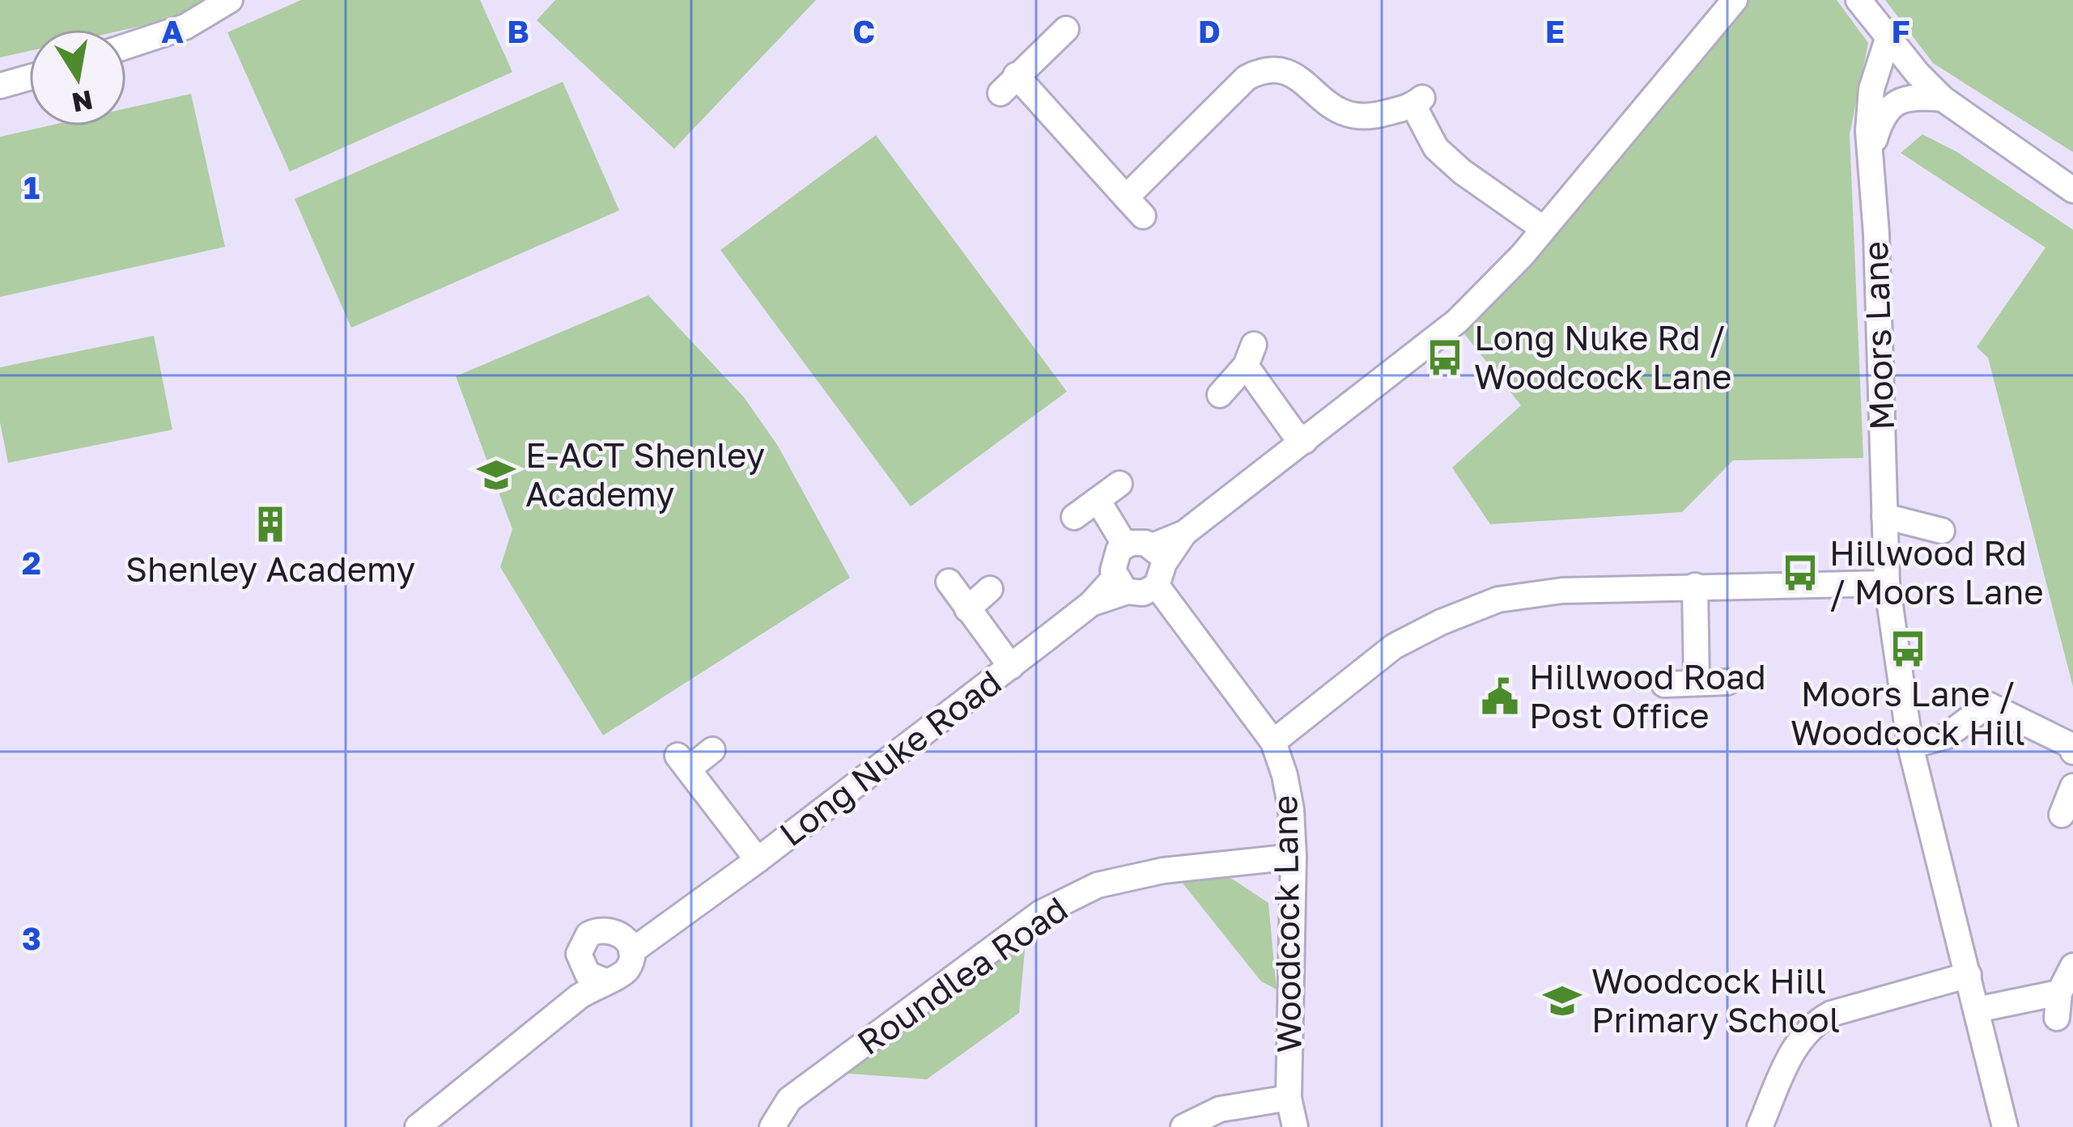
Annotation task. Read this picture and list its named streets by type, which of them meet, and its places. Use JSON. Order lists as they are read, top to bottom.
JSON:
{
  "streets": {
    "street": [
      "Moors Lane",
      "Long Nuke Road",
      "Woodcock Lane",
      "Roundlea Road"
    ]
  },
  "crossings": [
    ["Long Nuke Road", "Woodcock Lane"],
    ["Woodcock Lane", "Roundlea Road"]
  ],
  "places": {
    "bus stop": ["Long Nuke Rd / Woodcock Lane", "Hillwood Rd / Moors Lane", "Moors Lane / Woodcock Hill"],
    "school or university": ["E-ACT Shenley Academy", "Woodcock Hill Primary School"],
    "building": ["Shenley Academy"],
    "public building": ["Hillwood Road Post Office"]
  },
  "north": "bottom",
  "grid": {
    "columns": [
      "A",
      "B",
      "C",
      "D",
      "E",
      "F"
    ],
    "rows": ["1", "2", "3"]
  }
}
